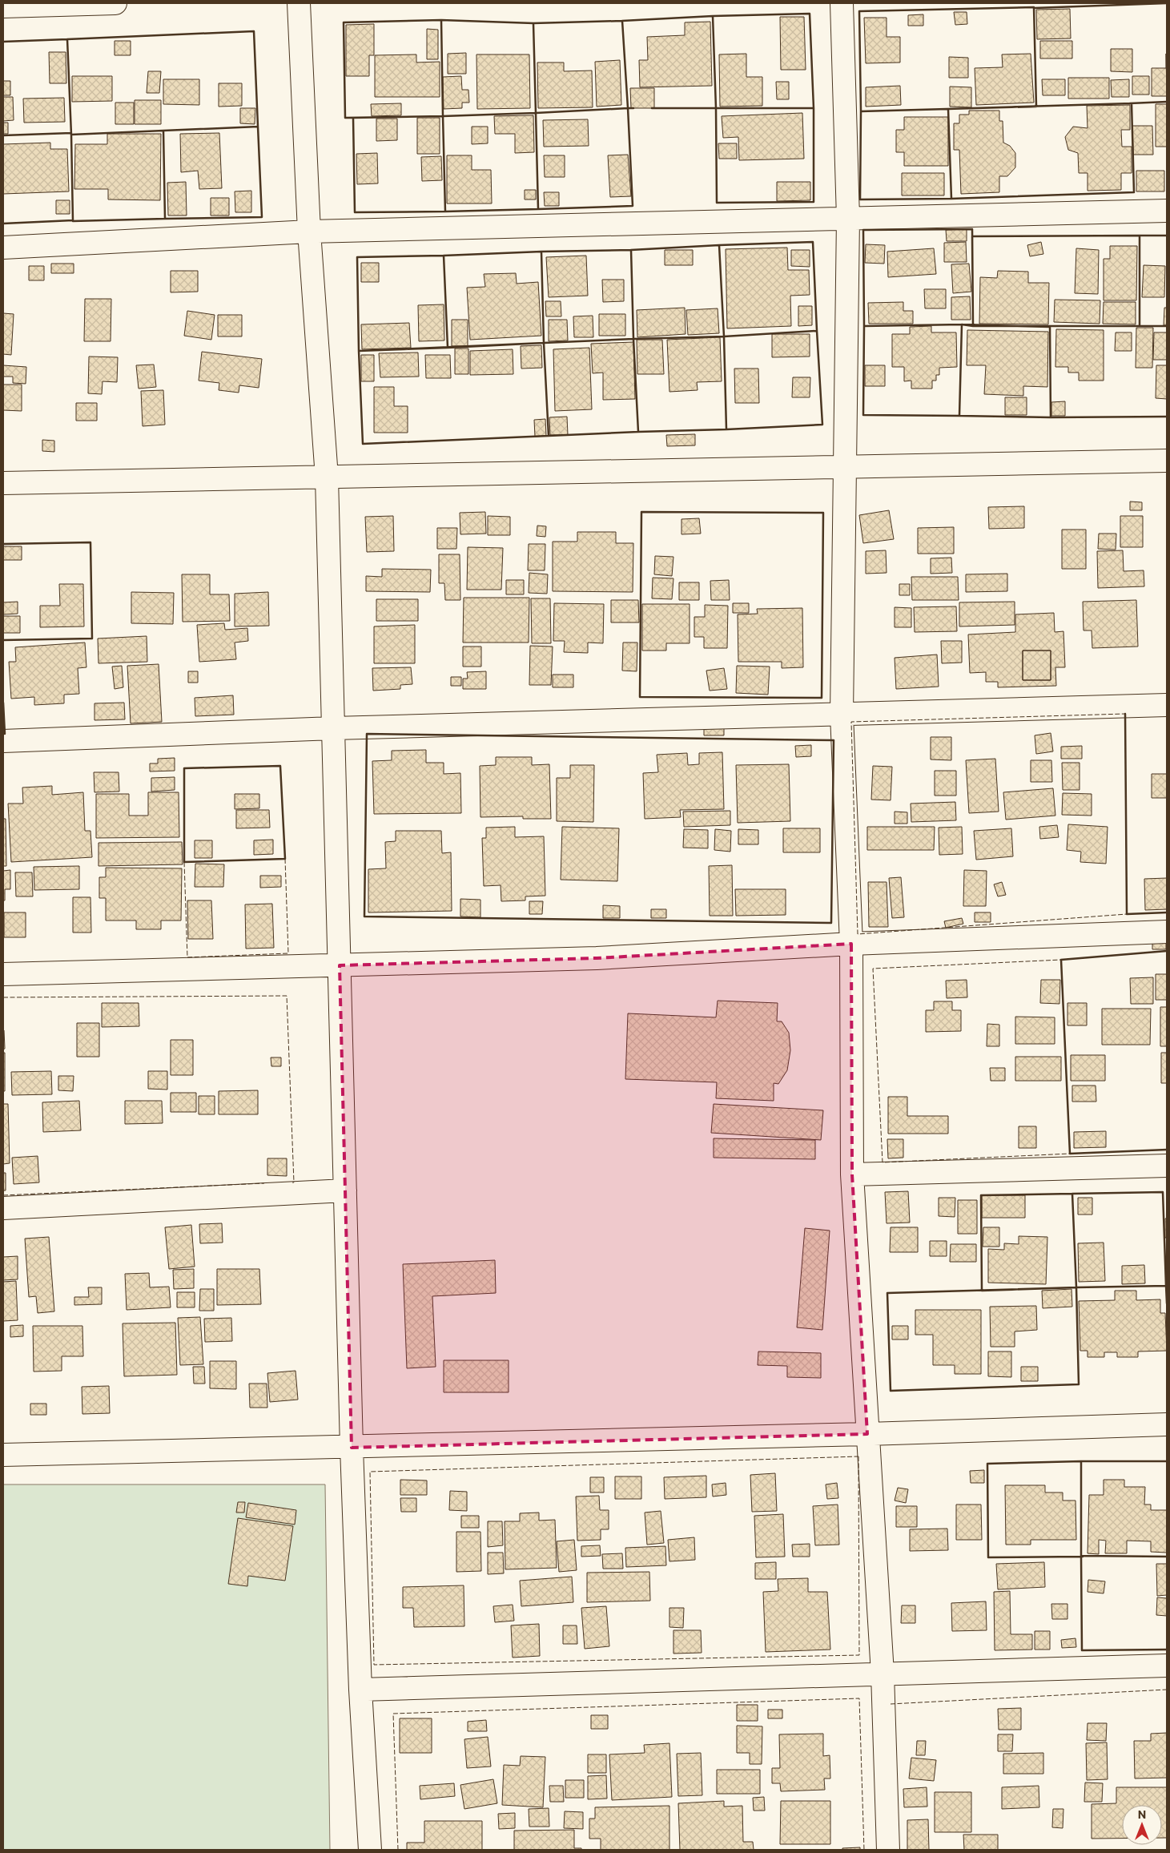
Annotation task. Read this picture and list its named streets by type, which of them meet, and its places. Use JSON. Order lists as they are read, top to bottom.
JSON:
{
  "north": "top"
}
